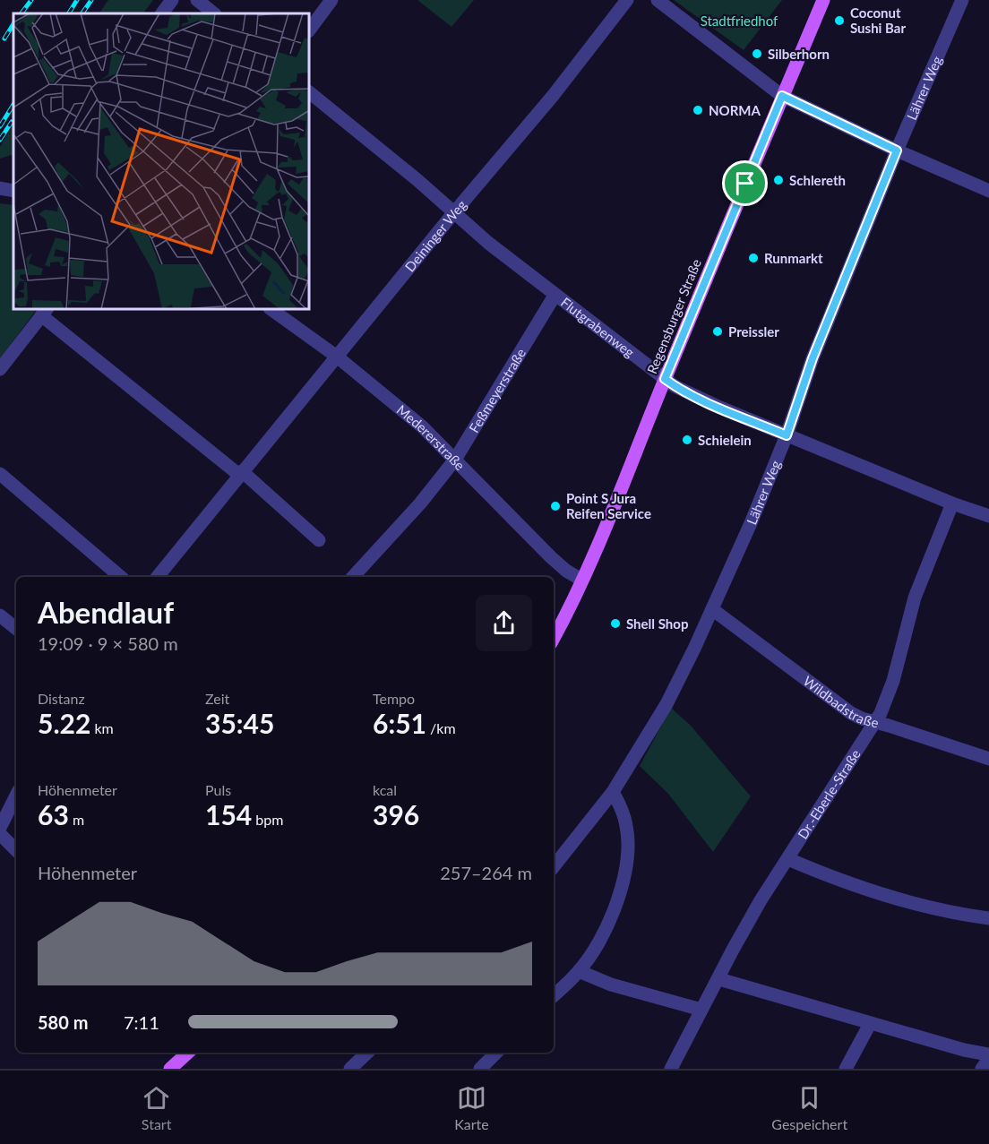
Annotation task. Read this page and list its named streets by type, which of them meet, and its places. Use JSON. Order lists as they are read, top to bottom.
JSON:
{
  "streets": {
    "main road": ["Regensburger Straße"],
    "street": [
      "Lährer Weg",
      "Deininger Weg",
      "Flutgrabenweg",
      "Feßmeyerstraße",
      "Medererstraße",
      "Wildbadstraße",
      "Dr.-Eberle-Straße"
    ]
  },
  "crossings": [
    ["Lährer Weg", "Flutgrabenweg"],
    ["Lährer Weg", "Wildbadstraße"],
    ["Deininger Weg", "Flutgrabenweg"],
    ["Deininger Weg", "Medererstraße"],
    ["Regensburger Straße", "Flutgrabenweg"],
    ["Regensburger Straße", "Medererstraße"],
    ["Flutgrabenweg", "Feßmeyerstraße"],
    ["Flutgrabenweg", "Dr.-Eberle-Straße"],
    ["Feßmeyerstraße", "Medererstraße"],
    ["Wildbadstraße", "Dr.-Eberle-Straße"]
  ],
  "parks": ["Stadtfriedhof"],
  "places": [
    "Coconut Sushi Bar",
    "Silberhorn",
    "NORMA",
    "Schlereth",
    "Runmarkt",
    "Preissler",
    "Schielein",
    "Point S Jura Reifen Service",
    "Shell Shop"
  ],
  "page": {
    "heading": ["Abendlauf", "19:09 · 9 × 580 m"],
    "stats": [
      ["Distanz", "5.22 km"],
      ["Zeit", "35:45"],
      ["Tempo", "6:51 /km"],
      ["Höhenmeter", "63 m"],
      ["Puls", "154 bpm"],
      ["kcal", "396"]
    ],
    "chart": ["Höhenmeter", "257–264 m"],
    "list": [
      {
        "name": "580 m",
        "note": "7:11"
      }
    ],
    "tabs": ["Start", "Karte", "Gespeichert"]
  }
}
